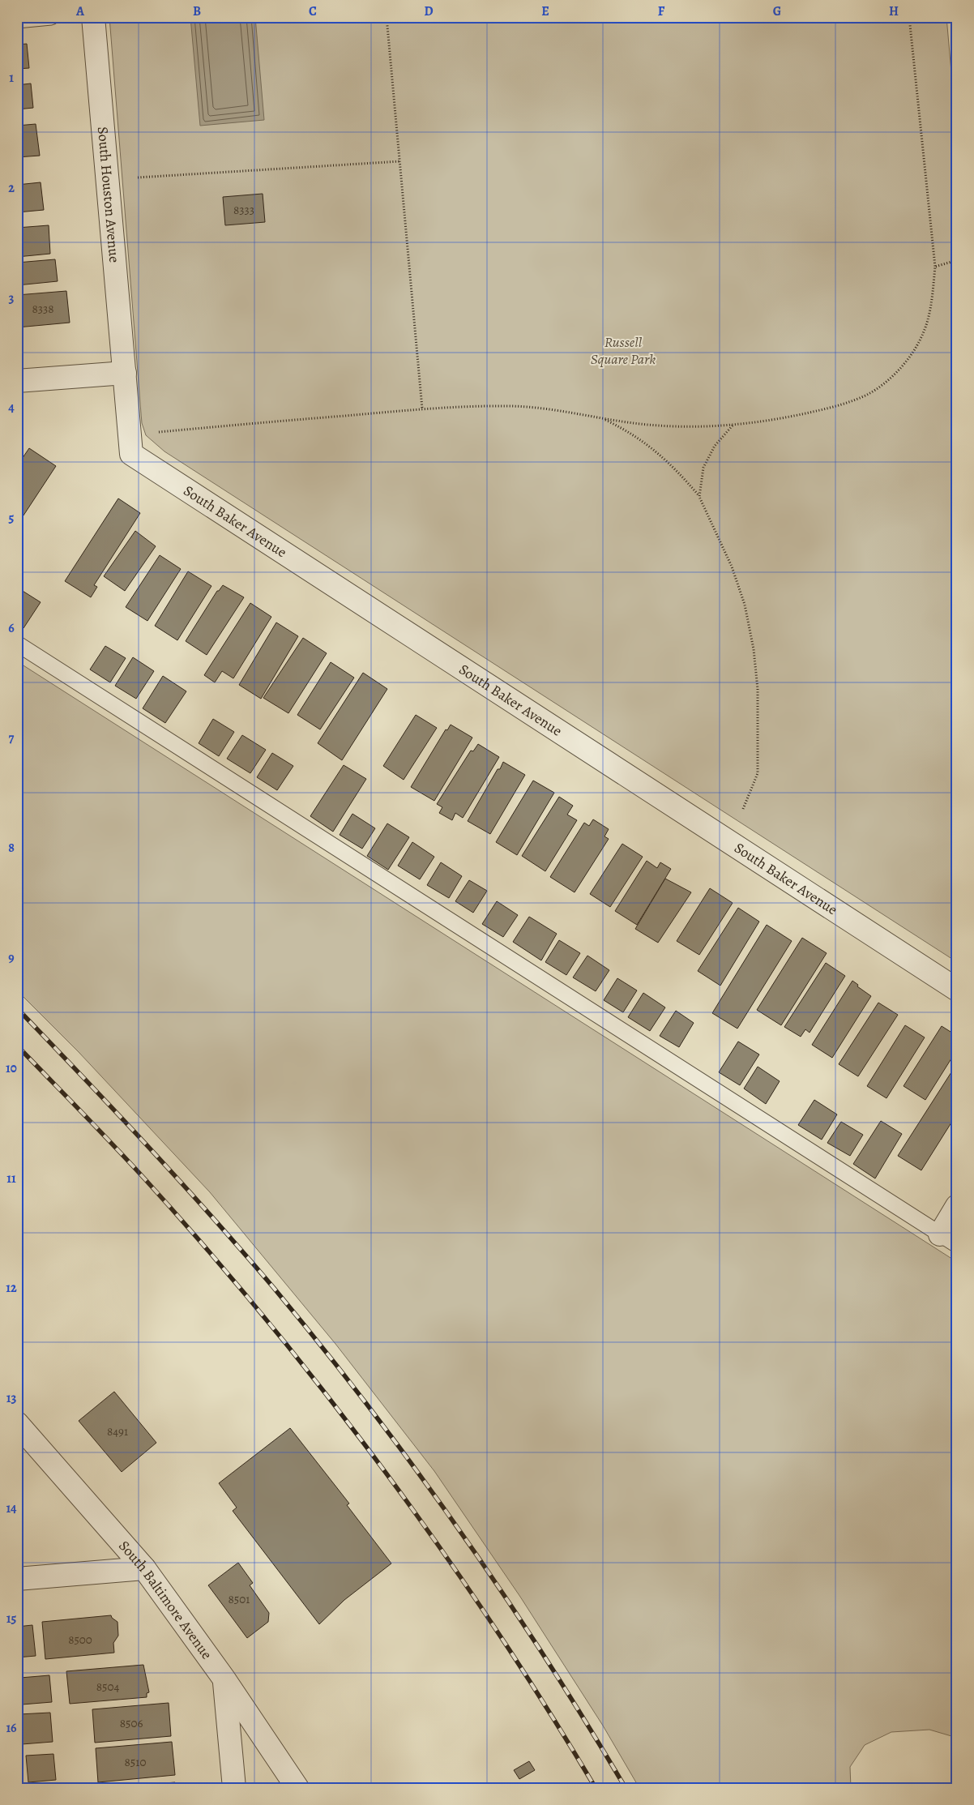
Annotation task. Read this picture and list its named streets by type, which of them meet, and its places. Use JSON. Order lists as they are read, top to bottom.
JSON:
{
  "streets": {
    "street": ["South Houston Avenue", "South Baker Avenue", "South Baltimore Avenue"]
  },
  "crossings": [
    ["South Houston Avenue", "South Baker Avenue"]
  ],
  "parks": ["Russell Square Park"],
  "house_numbers": [
    "8333",
    "8338",
    "8491",
    "8501",
    "8500",
    "8504",
    "8506",
    "8510"
  ],
  "grid": {
    "columns": [
      "A",
      "B",
      "C",
      "D",
      "E",
      "F",
      "G",
      "H"
    ],
    "rows": [
      "1",
      "2",
      "3",
      "4",
      "5",
      "6",
      "7",
      "8",
      "9",
      "10",
      "11",
      "12",
      "13",
      "14",
      "15",
      "16"
    ]
  }
}
